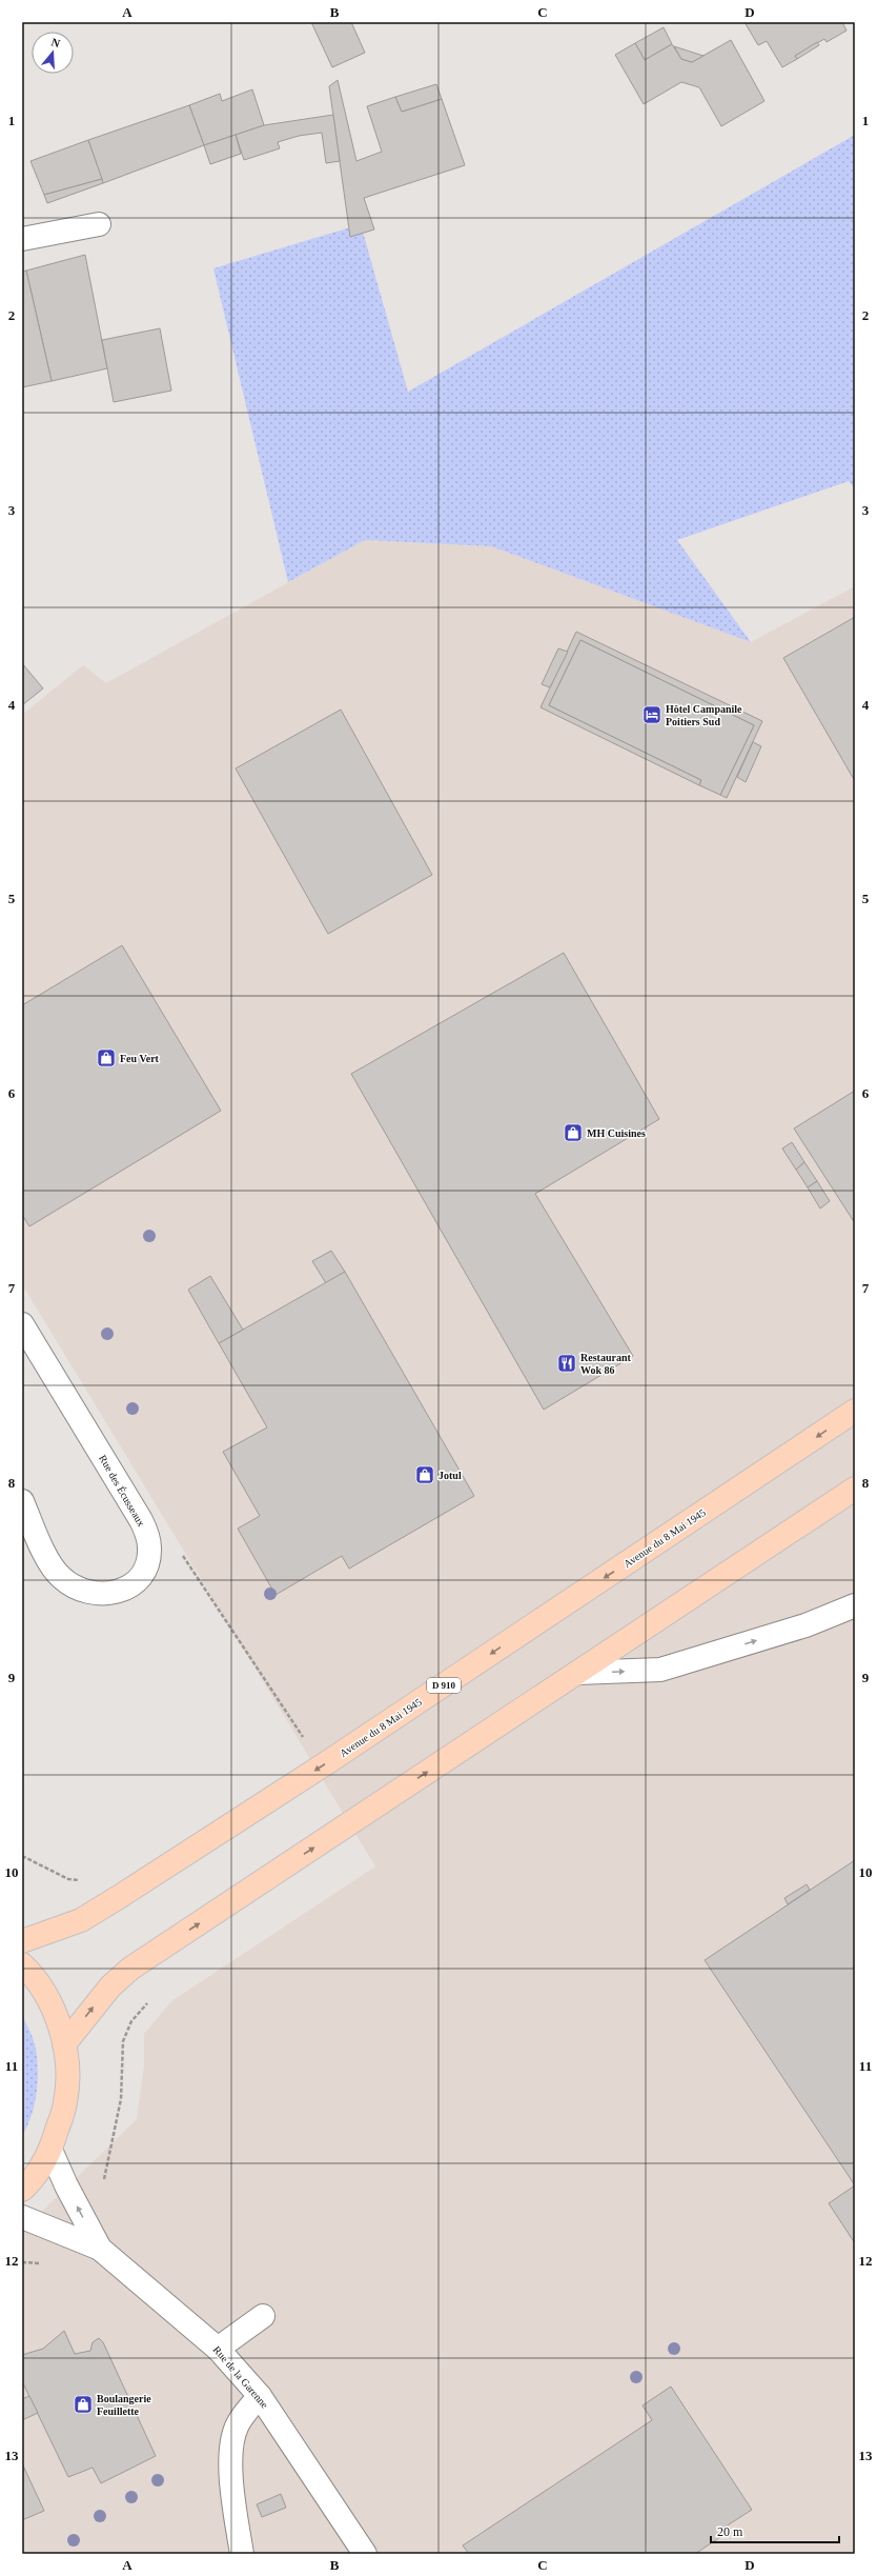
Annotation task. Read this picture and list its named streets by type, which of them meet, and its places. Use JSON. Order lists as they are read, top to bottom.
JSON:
{
  "streets": {
    "main road": ["Avenue du 8 Mai 1945", "D 910"],
    "street": ["Rue des Écusseaux", "Rue de la Garenne"]
  },
  "places": {
    "hotel": ["Hôtel Campanile Poitiers Sud"],
    "shop": [
      "Feu Vert",
      "MH Cuisines",
      "Jotul",
      "Boulangerie Feuillette"
    ],
    "restaurant": ["Restaurant Wok 86"]
  },
  "scale_bar": "20 m",
  "north": "top",
  "grid": {
    "columns": [
      "A",
      "B",
      "C",
      "D"
    ],
    "rows": [
      "1",
      "2",
      "3",
      "4",
      "5",
      "6",
      "7",
      "8",
      "9",
      "10",
      "11",
      "12",
      "13"
    ]
  }
}
